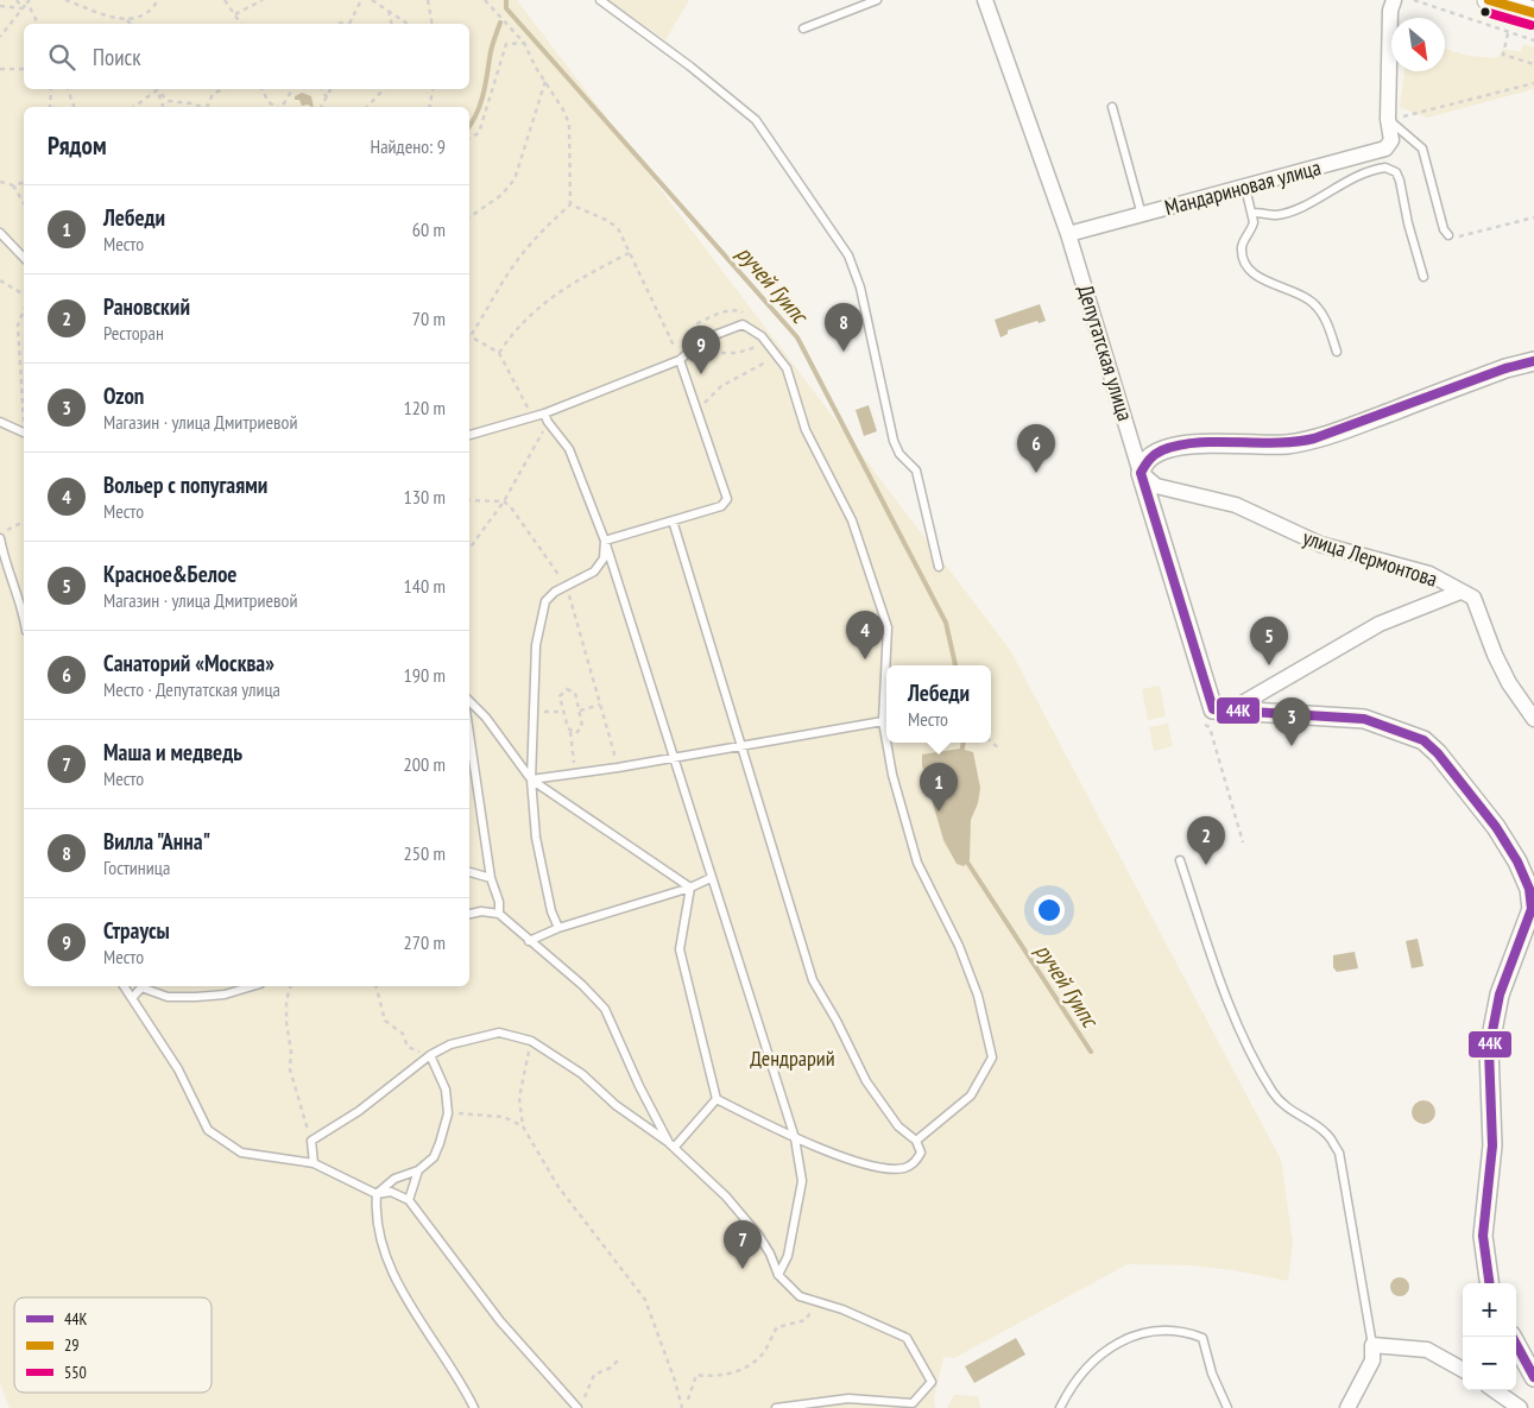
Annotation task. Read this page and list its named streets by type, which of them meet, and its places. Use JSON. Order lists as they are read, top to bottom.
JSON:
{
  "streets": {
    "street": ["Мандариновая улица", "Депутатская улица", "улица Лермонтова"]
  },
  "crossings": [
    ["Мандариновая улица", "Депутатская улица"],
    ["Депутатская улица", "улица Лермонтова"]
  ],
  "water": ["ручей Гуипс"],
  "parks": ["Дендрарий"],
  "lines": ["transit line 29", "transit line 550", "transit line 44К"],
  "legend": ["44К", "29", "550"],
  "north": "bottom right",
  "page": {
    "search": "Поиск",
    "heading": ["Рядом", "Найдено: 9"],
    "list": [
      {
        "mark": "1",
        "name": "Лебеди",
        "note": "Место",
        "value": "60 m"
      },
      {
        "mark": "2",
        "name": "Рановский",
        "note": "Ресторан",
        "value": "70 m"
      },
      {
        "mark": "3",
        "name": "Ozon",
        "note": "Магазин · улица Дмитриевой",
        "value": "120 m"
      },
      {
        "mark": "4",
        "name": "Вольер с попугаями",
        "note": "Место",
        "value": "130 m"
      },
      {
        "mark": "5",
        "name": "Красное&Белое",
        "note": "Магазин · улица Дмитриевой",
        "value": "140 m"
      },
      {
        "mark": "6",
        "name": "Санаторий «Москва»",
        "note": "Место · Депутатская улица",
        "value": "190 m"
      },
      {
        "mark": "7",
        "name": "Маша и медведь",
        "note": "Место",
        "value": "200 m"
      },
      {
        "mark": "8",
        "name": "Вилла \"Анна\"",
        "note": "Гостиница",
        "value": "250 m"
      },
      {
        "mark": "9",
        "name": "Страусы",
        "note": "Место",
        "value": "270 m"
      }
    ],
    "pins": [
      "8",
      "9",
      "6",
      "4",
      "5",
      "3",
      "1",
      "2",
      "7"
    ],
    "popup": ["Лебеди", "Место"],
    "map_buttons": ["+", "−"]
  }
}
